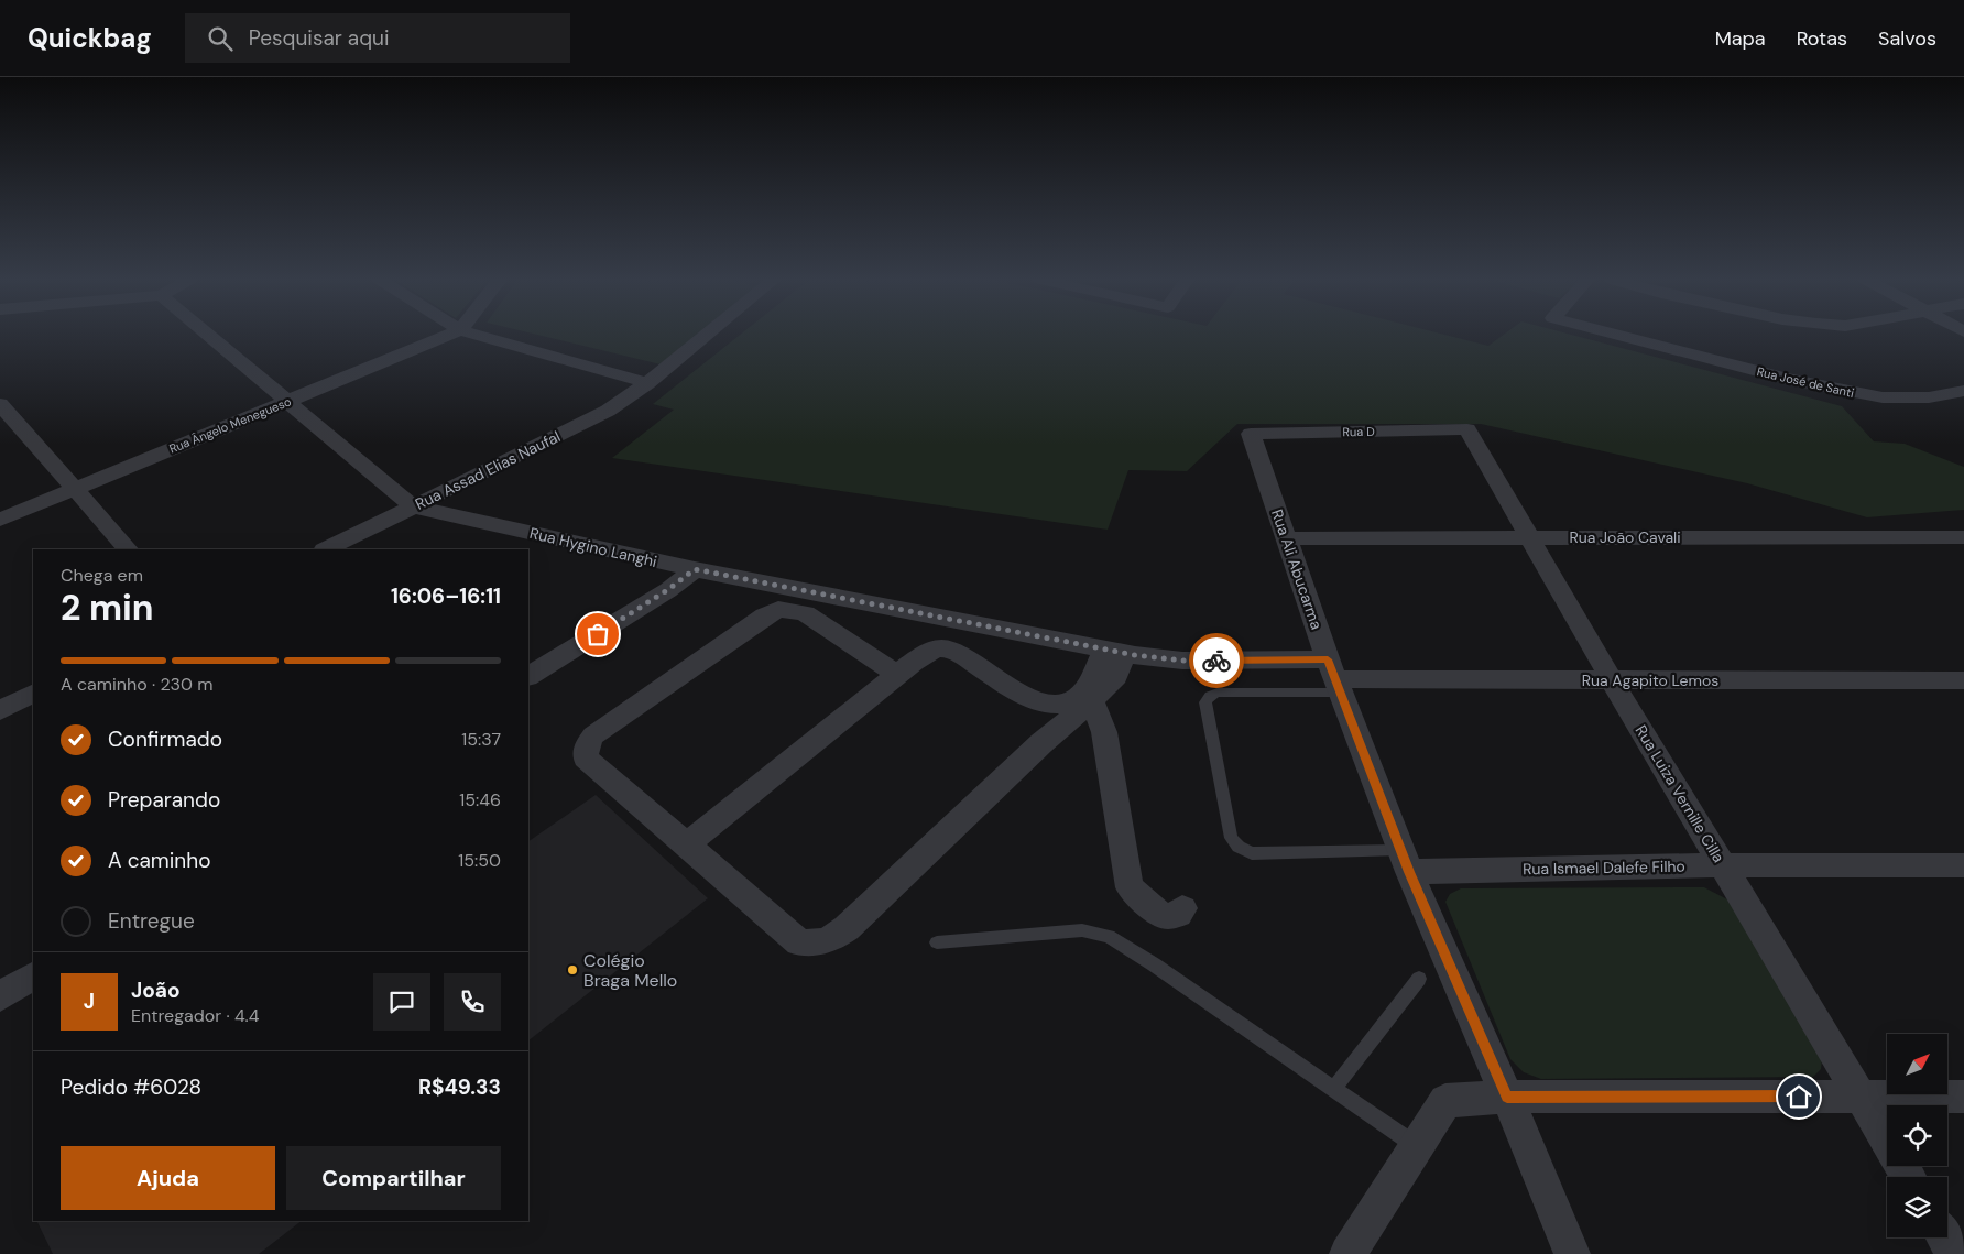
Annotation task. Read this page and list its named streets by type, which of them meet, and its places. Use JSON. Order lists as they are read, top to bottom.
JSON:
{
  "streets": {
    "street": [
      "Rua José de Santi",
      "Rua Ângelo Menegueso",
      "Rua D",
      "Rua Assad Elias Naufal",
      "Rua João Cavali",
      "Rua Hygino Langhi",
      "Rua Ali Abucarma",
      "Rua Agapito Lemos",
      "Rua Luiza Vernille Cilla",
      "Rua Ismael Dalefe Filho"
    ]
  },
  "crossings": [
    ["Rua Ângelo Menegueso", "Rua Hygino Langhi"],
    ["Rua D", "Rua Ali Abucarma"],
    ["Rua D", "Rua Luiza Vernille Cilla"],
    ["Rua Assad Elias Naufal", "Rua Hygino Langhi"],
    ["Rua João Cavali", "Rua Ali Abucarma"],
    ["Rua João Cavali", "Rua Luiza Vernille Cilla"],
    ["Rua Hygino Langhi", "Rua Ali Abucarma"],
    ["Rua Hygino Langhi", "Rua Agapito Lemos"],
    ["Rua Ali Abucarma", "Rua Agapito Lemos"],
    ["Rua Ali Abucarma", "Rua Ismael Dalefe Filho"],
    ["Rua Agapito Lemos", "Rua Luiza Vernille Cilla"],
    ["Rua Luiza Vernille Cilla", "Rua Ismael Dalefe Filho"]
  ],
  "places": ["Colégio Braga Mello"],
  "north": "top right",
  "page": {
    "header": "Quickbag",
    "search": "Pesquisar aqui",
    "nav": ["Mapa", "Rotas", "Salvos"],
    "heading": ["2 min", "Chega em", "16:06–16:11"],
    "panel": [
      "João",
      "Entregador · 4.4",
      "Pedido #6028",
      "R$49.33"
    ],
    "bar": "A caminho · 230 m",
    "list": [
      ["Confirmado", "15:37"],
      ["Preparando", "15:46"],
      ["A caminho", "15:50"],
      "Entregue"
    ],
    "round": "J",
    "buttons": ["Ajuda", "Compartilhar"]
  }
}
